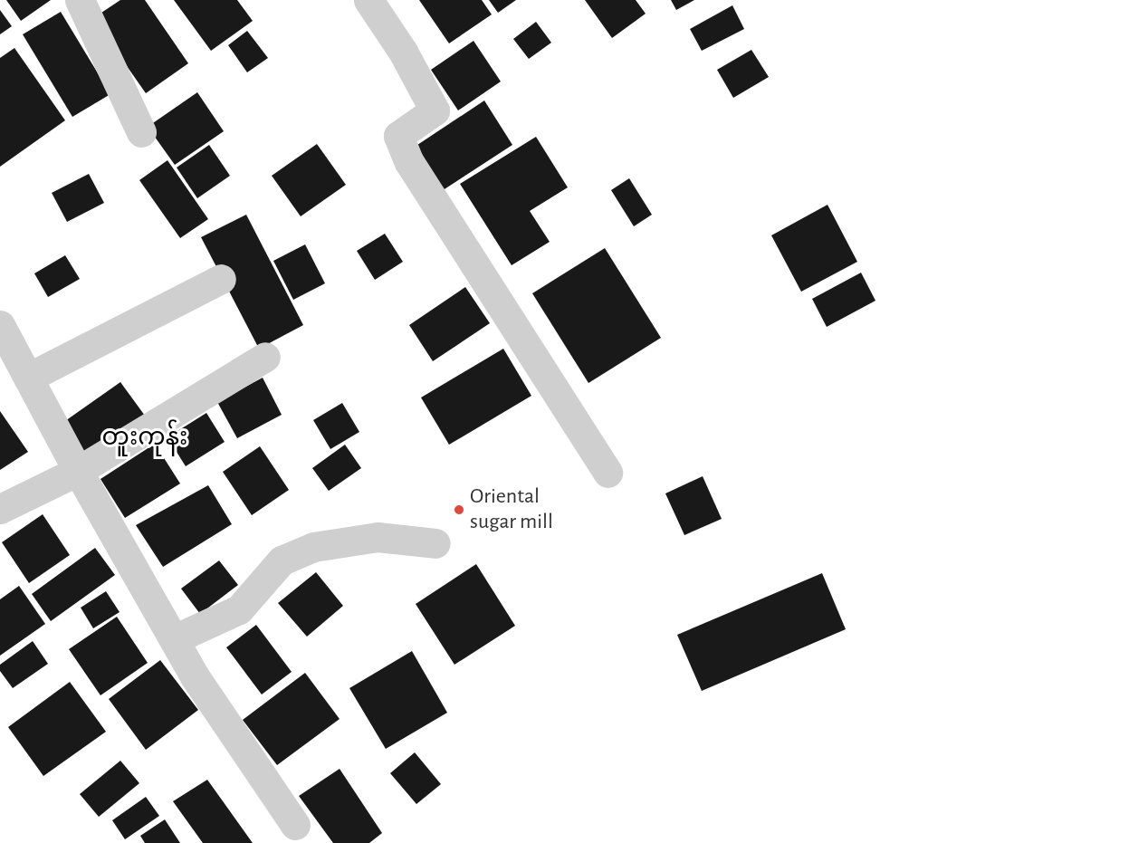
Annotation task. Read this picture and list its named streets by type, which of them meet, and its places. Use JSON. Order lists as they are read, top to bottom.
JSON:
{
  "districts": ["တူးကုန်း"],
  "places": ["Oriental sugar mill"]
}
